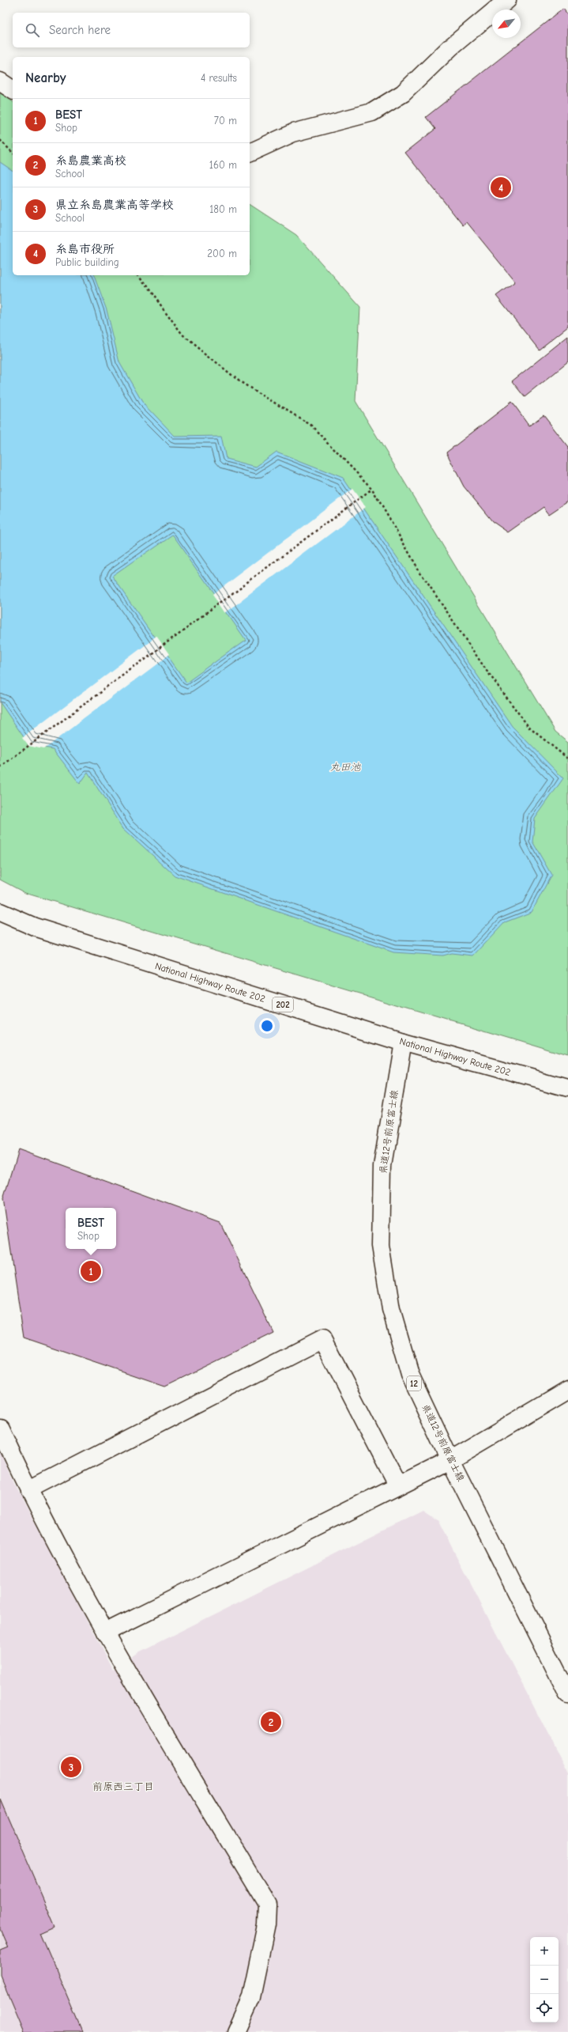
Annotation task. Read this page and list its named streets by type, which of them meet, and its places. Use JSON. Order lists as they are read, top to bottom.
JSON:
{
  "streets": {
    "main road": [
      "National Highway Route 202",
      "202",
      "県道12号前原富士線",
      "12"
    ]
  },
  "crossings": [
    ["National Highway Route 202", "県道12号前原富士線"]
  ],
  "districts": ["前原西三丁目"],
  "water": ["丸田池"],
  "north": "bottom left",
  "page": {
    "search": "Search here",
    "heading": ["Nearby", "4 results"],
    "list": [
      {
        "mark": "1",
        "name": "BEST",
        "note": "Shop",
        "value": "70 m"
      },
      {
        "mark": "2",
        "name": "糸島農業高校",
        "note": "School",
        "value": "160 m"
      },
      {
        "mark": "3",
        "name": "県立糸島農業高等学校",
        "note": "School",
        "value": "180 m"
      },
      {
        "mark": "4",
        "name": "糸島市役所",
        "note": "Public building",
        "value": "200 m"
      }
    ],
    "pins": [
      "4",
      "1",
      "2",
      "3"
    ],
    "popup": ["BEST", "Shop"],
    "map_buttons": ["+", "−"]
  }
}
